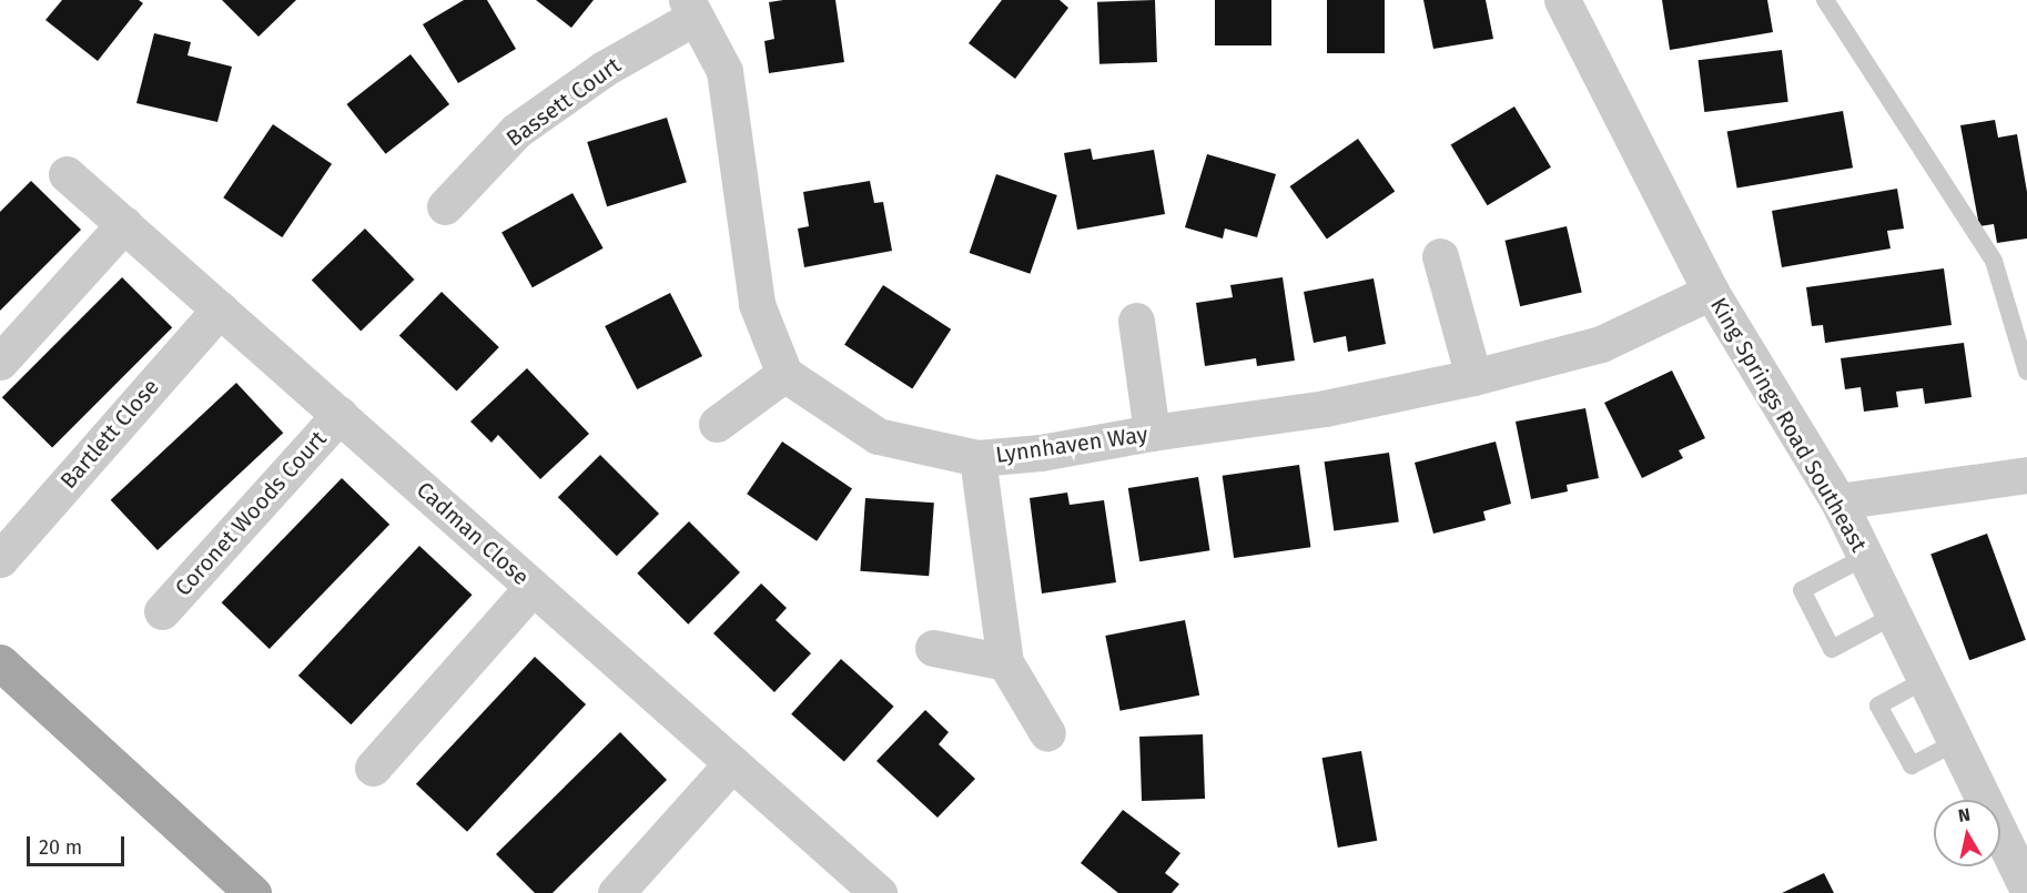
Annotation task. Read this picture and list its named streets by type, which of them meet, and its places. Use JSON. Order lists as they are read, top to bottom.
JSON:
{
  "streets": {
    "street": [
      "Bassett Court",
      "King Springs Road Southeast",
      "Bartlett Close",
      "Lynnhaven Way",
      "Coronet Woods Court",
      "Cadman Close"
    ]
  },
  "crossings": [
    ["King Springs Road Southeast", "Lynnhaven Way"],
    ["Bartlett Close", "Cadman Close"],
    ["Coronet Woods Court", "Cadman Close"]
  ],
  "scale_bar": "20 m",
  "north": "top"
}
